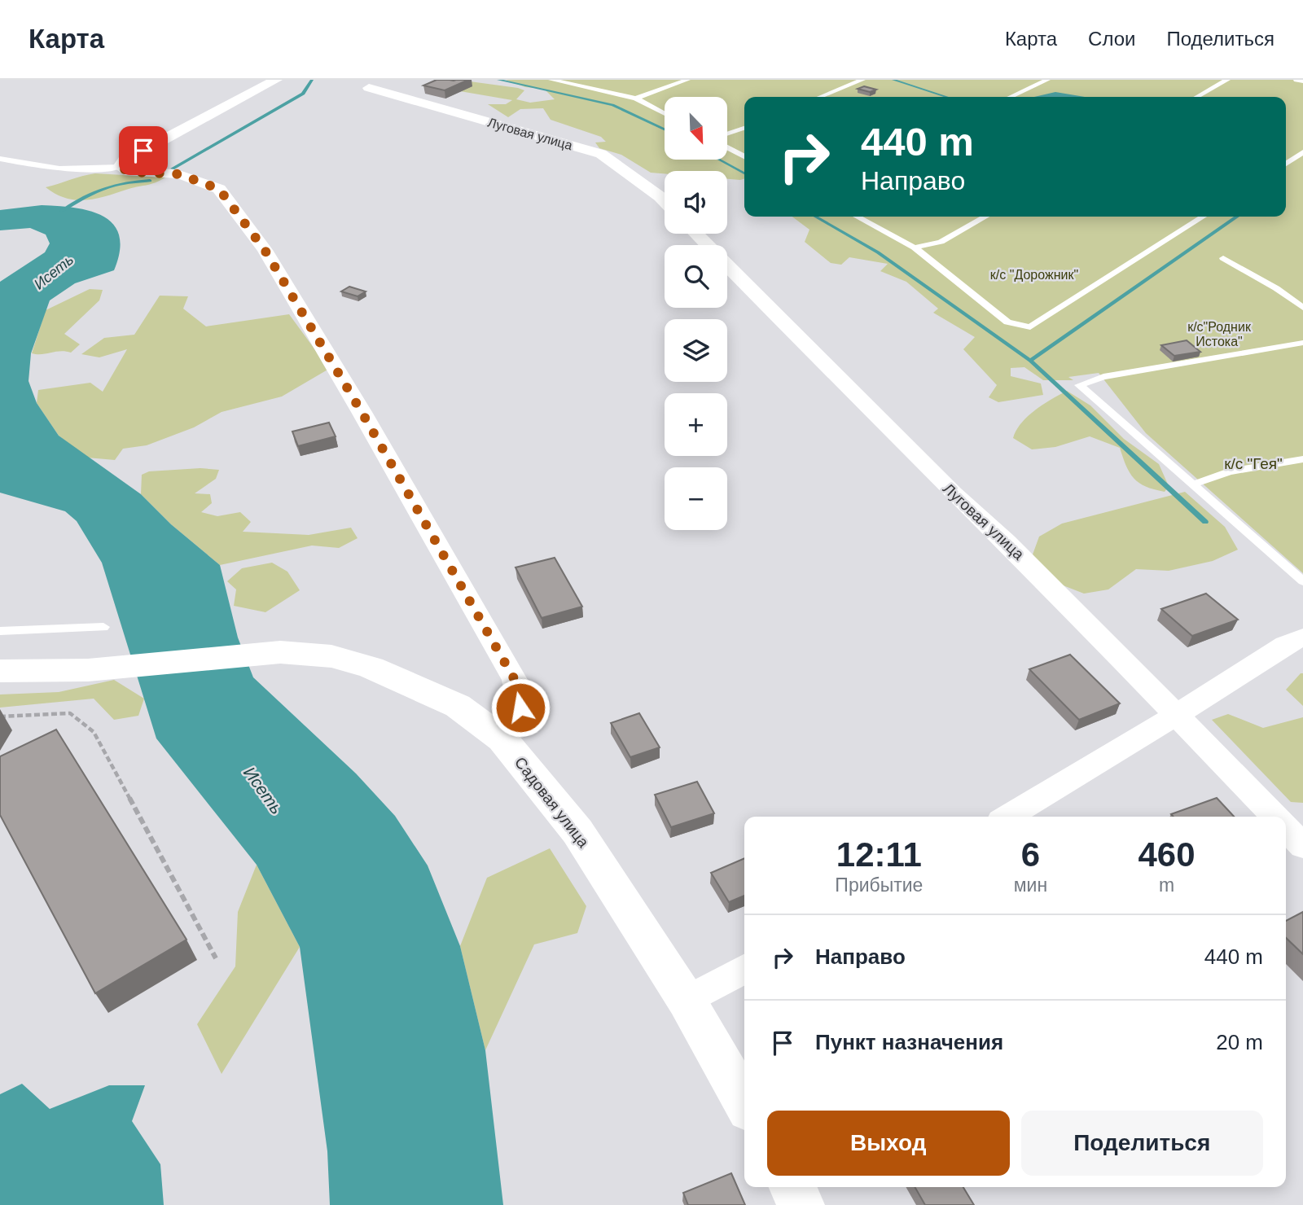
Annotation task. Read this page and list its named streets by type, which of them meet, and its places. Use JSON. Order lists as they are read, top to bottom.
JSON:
{
  "streets": {
    "main road": ["Садовая улица"],
    "street": ["Луговая улица"]
  },
  "water": ["Исеть"],
  "parks": ["к/с \"Дорожник\"", "к/с\"Родник Истока\"", "к/с \"Гея\""],
  "north": "bottom right",
  "page": {
    "header": "Карта",
    "nav": ["Карта", "Слои", "Поделиться"],
    "map_buttons": ["+", "−"],
    "turn": ["440 m", "Направо"],
    "eta": [
      "12:11",
      "Прибытие",
      "6",
      "мин",
      "460",
      "m"
    ],
    "list": [
      {
        "name": "Направо",
        "value": "440 m"
      },
      {
        "name": "Пункт назначения",
        "value": "20 m"
      }
    ],
    "buttons": ["Выход", "Поделиться"]
  }
}
